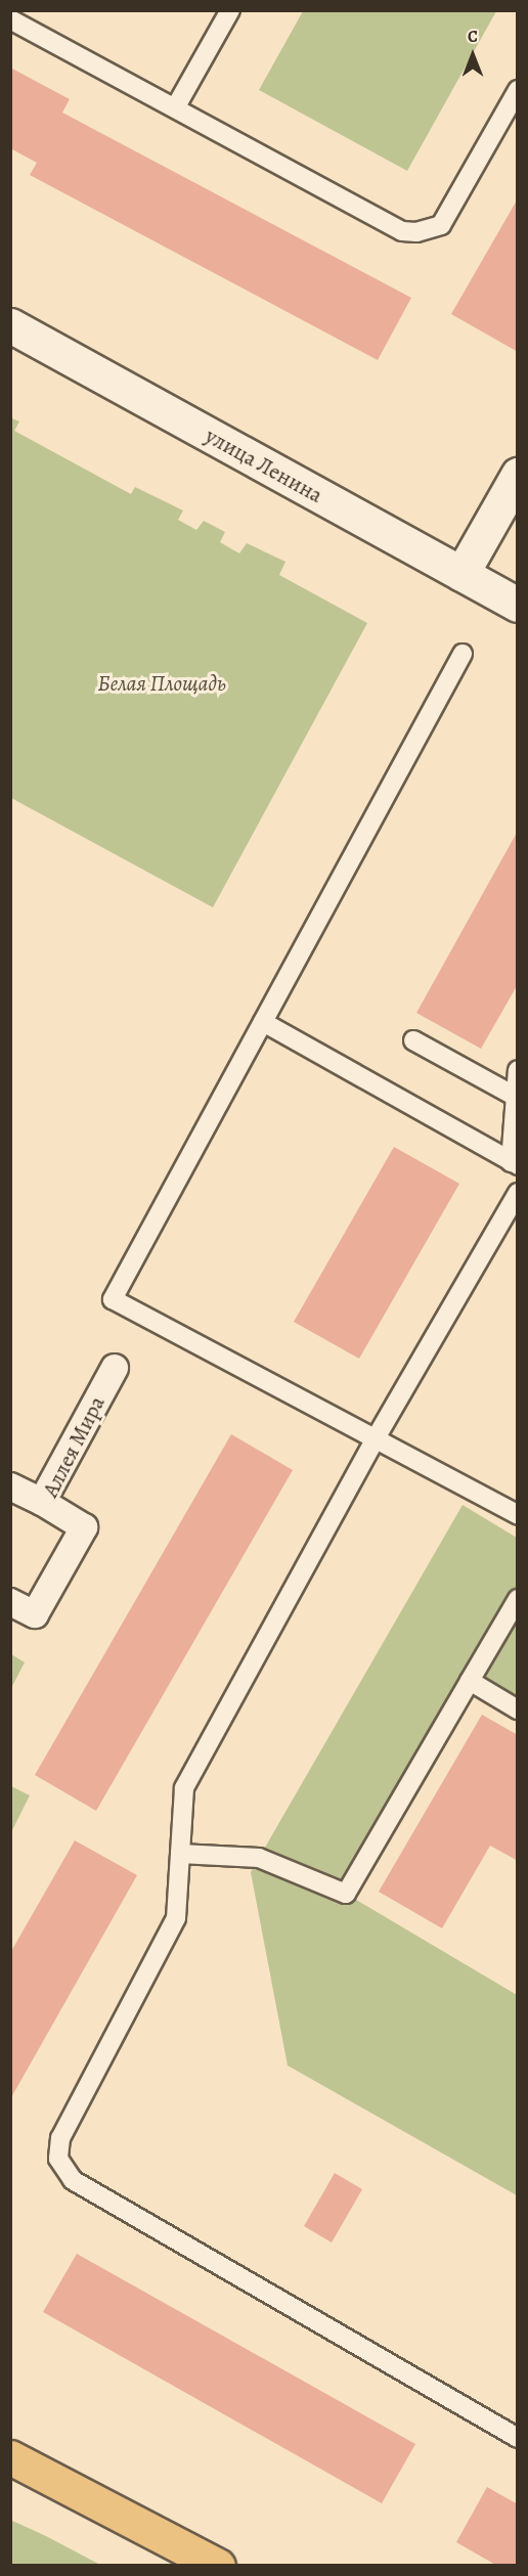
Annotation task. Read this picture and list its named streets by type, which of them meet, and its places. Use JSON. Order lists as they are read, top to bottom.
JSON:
{
  "streets": {
    "main road": ["улица Ленина"],
    "street": ["Аллея Мира"]
  },
  "parks": ["Белая Площадь"],
  "north": "top"
}
